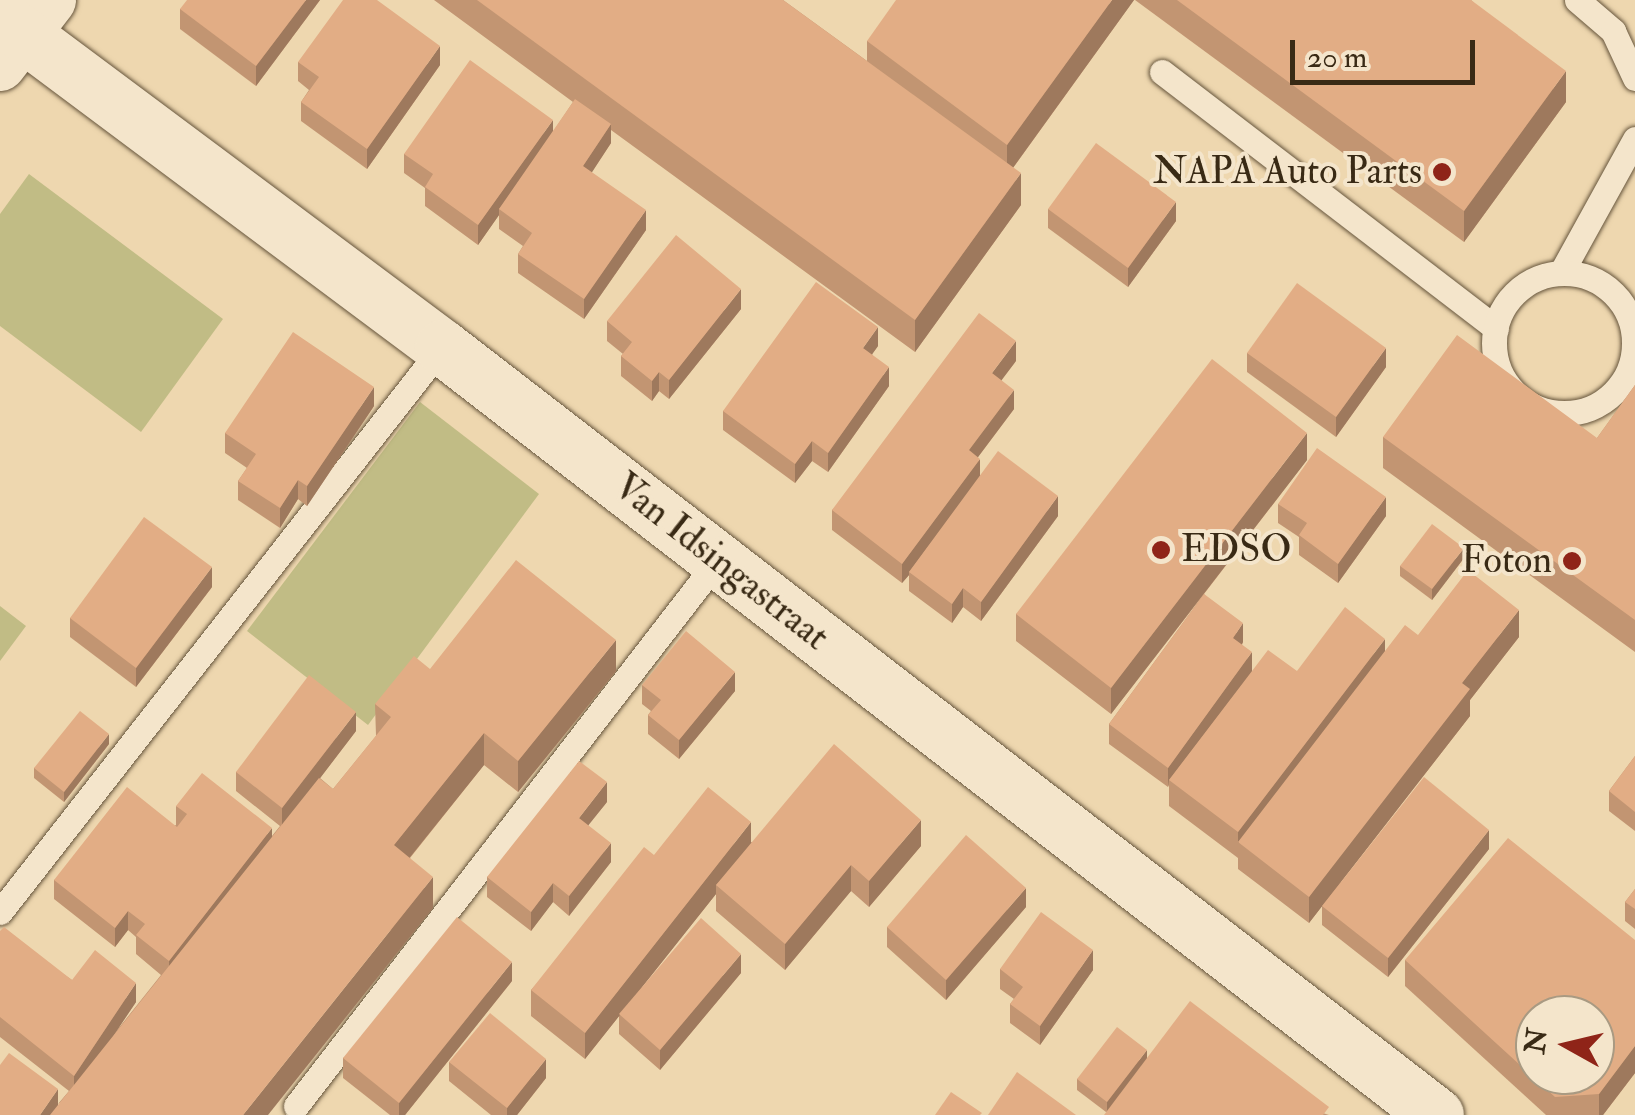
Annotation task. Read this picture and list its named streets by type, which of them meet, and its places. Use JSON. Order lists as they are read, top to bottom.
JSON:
{
  "streets": {
    "main road": ["Van Idsingastraat"]
  },
  "places": ["NAPA Auto Parts", "EDSO", "Foton"],
  "scale_bar": "20 m",
  "north": "left"
}
